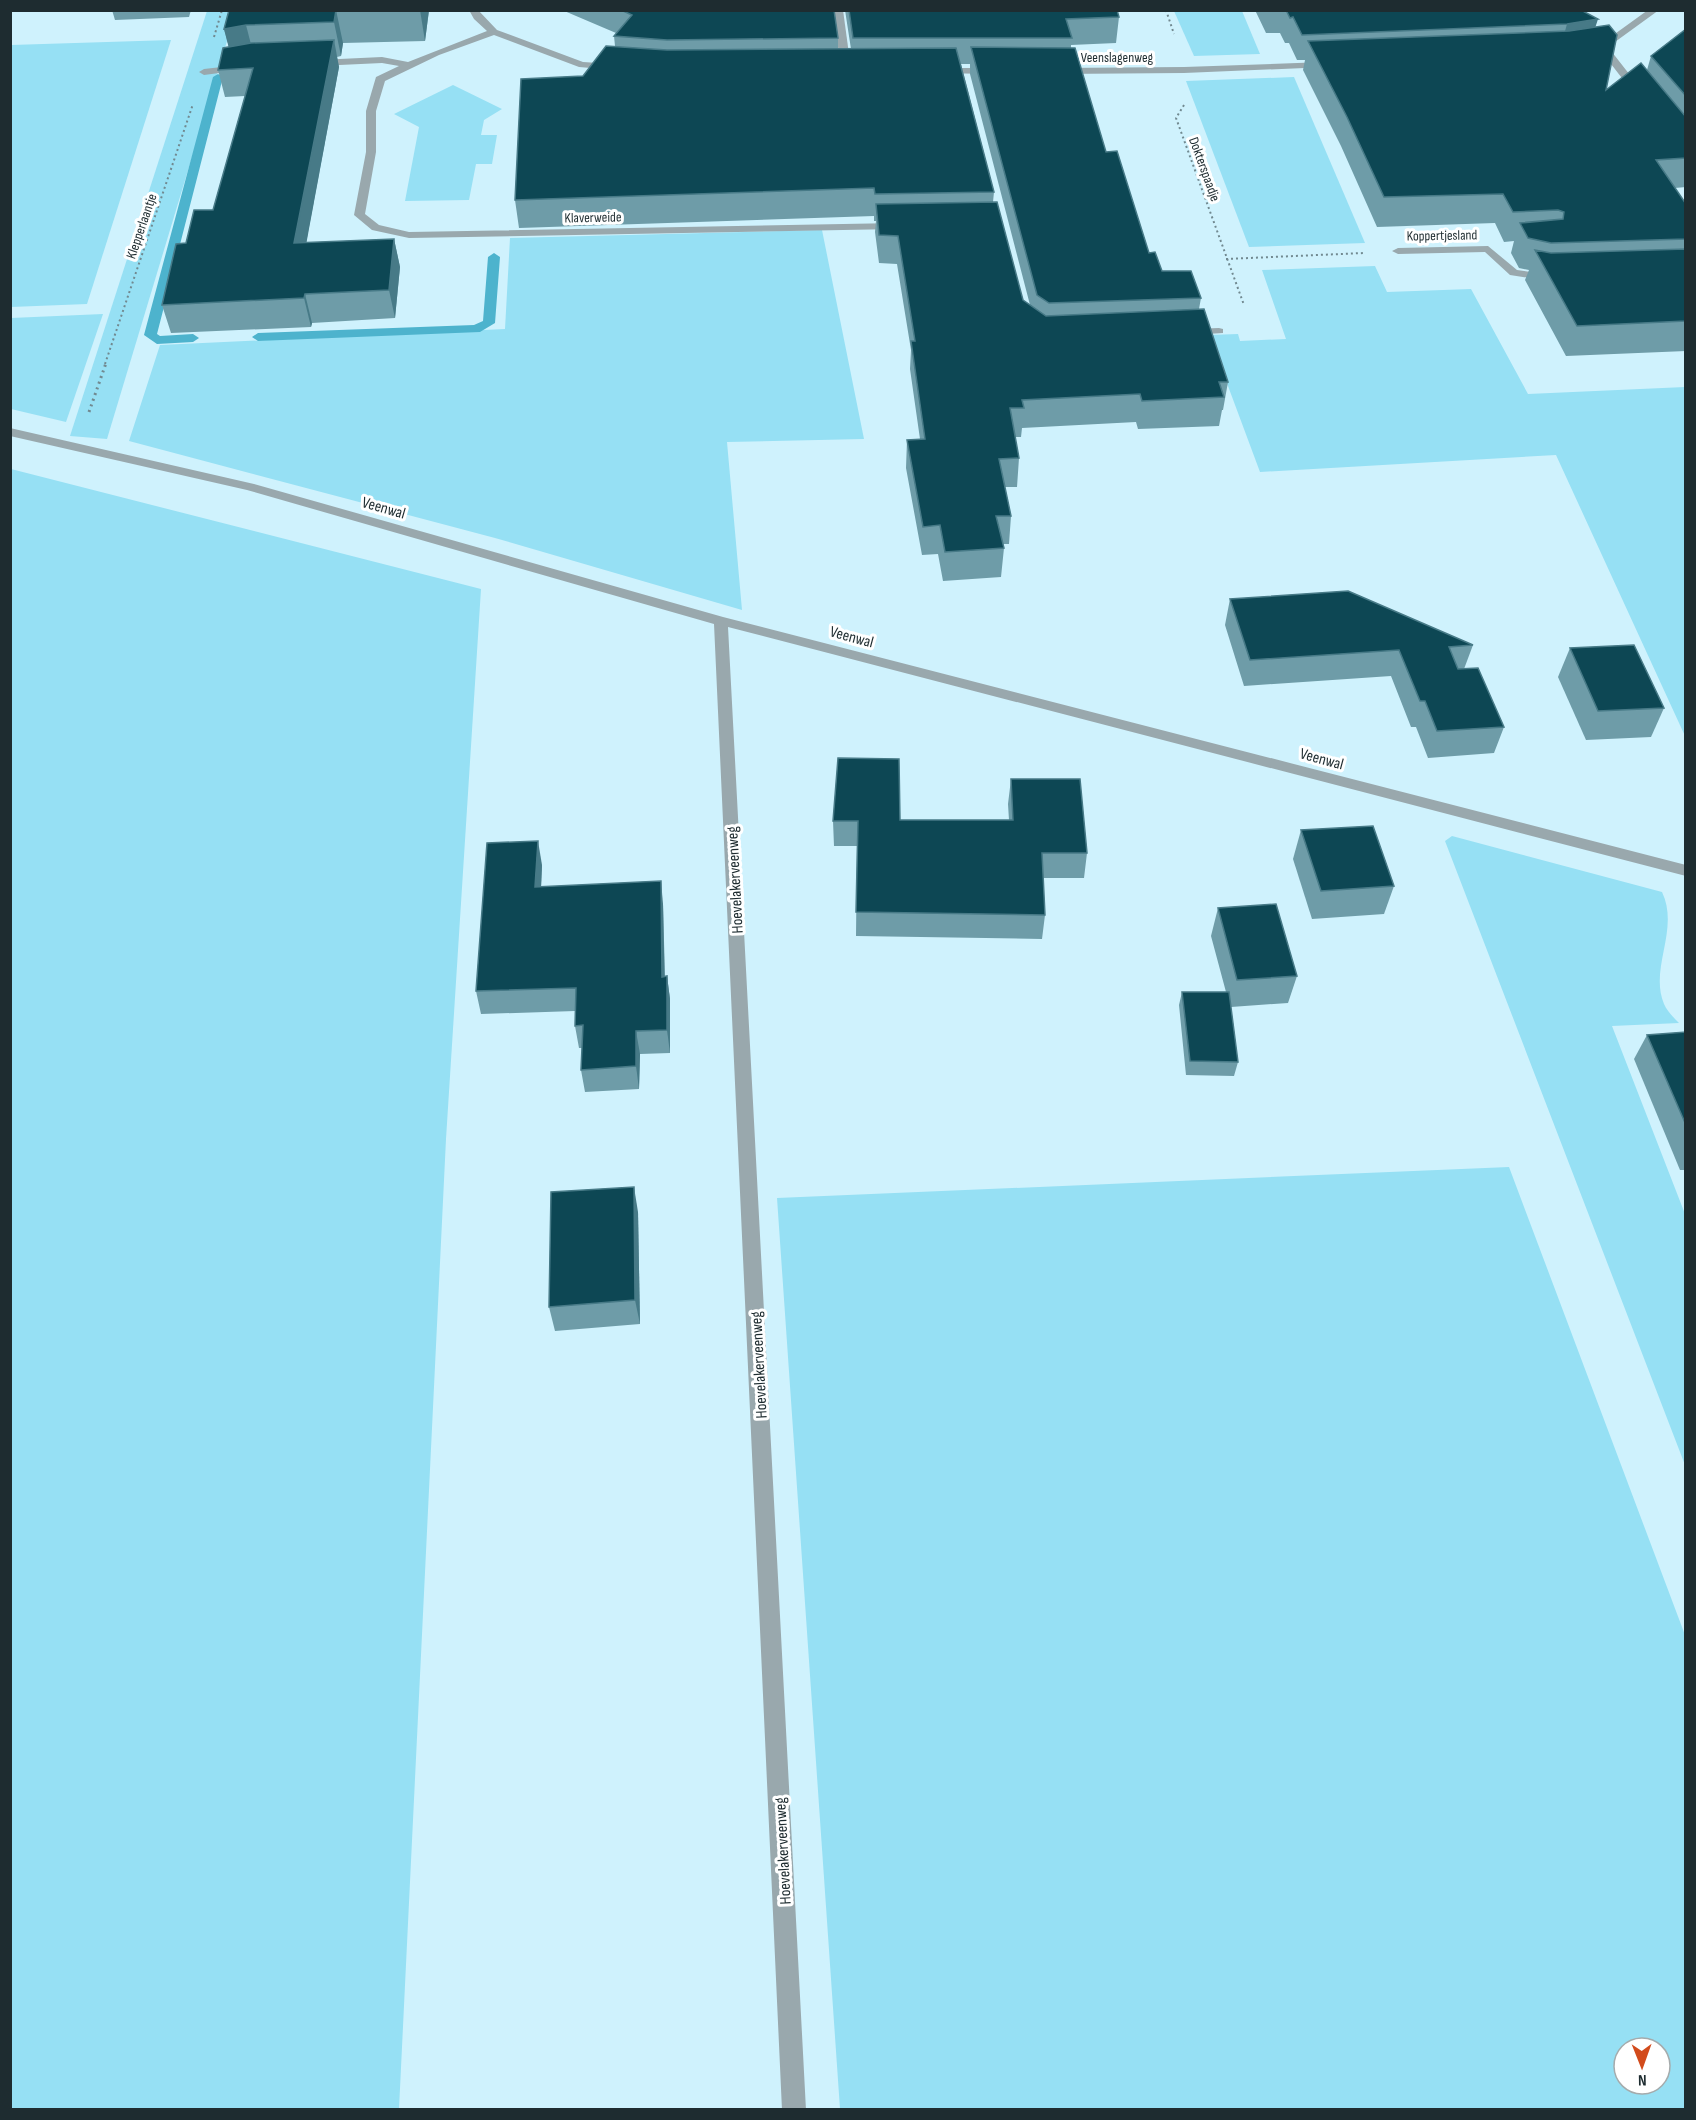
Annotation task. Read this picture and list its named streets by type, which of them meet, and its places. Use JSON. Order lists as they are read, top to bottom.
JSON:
{
  "streets": {
    "street": [
      "Veenslagenweg",
      "Klaverweide",
      "Koppertjesland",
      "Veenwal",
      "Hoevelakerveenweg"
    ],
    "path": ["Dokterspaadje", "Klepperlaantje"]
  },
  "crossings": [
    ["Klepperlaantje", "Veenwal"],
    ["Veenwal", "Hoevelakerveenweg"]
  ],
  "north": "bottom"
}
